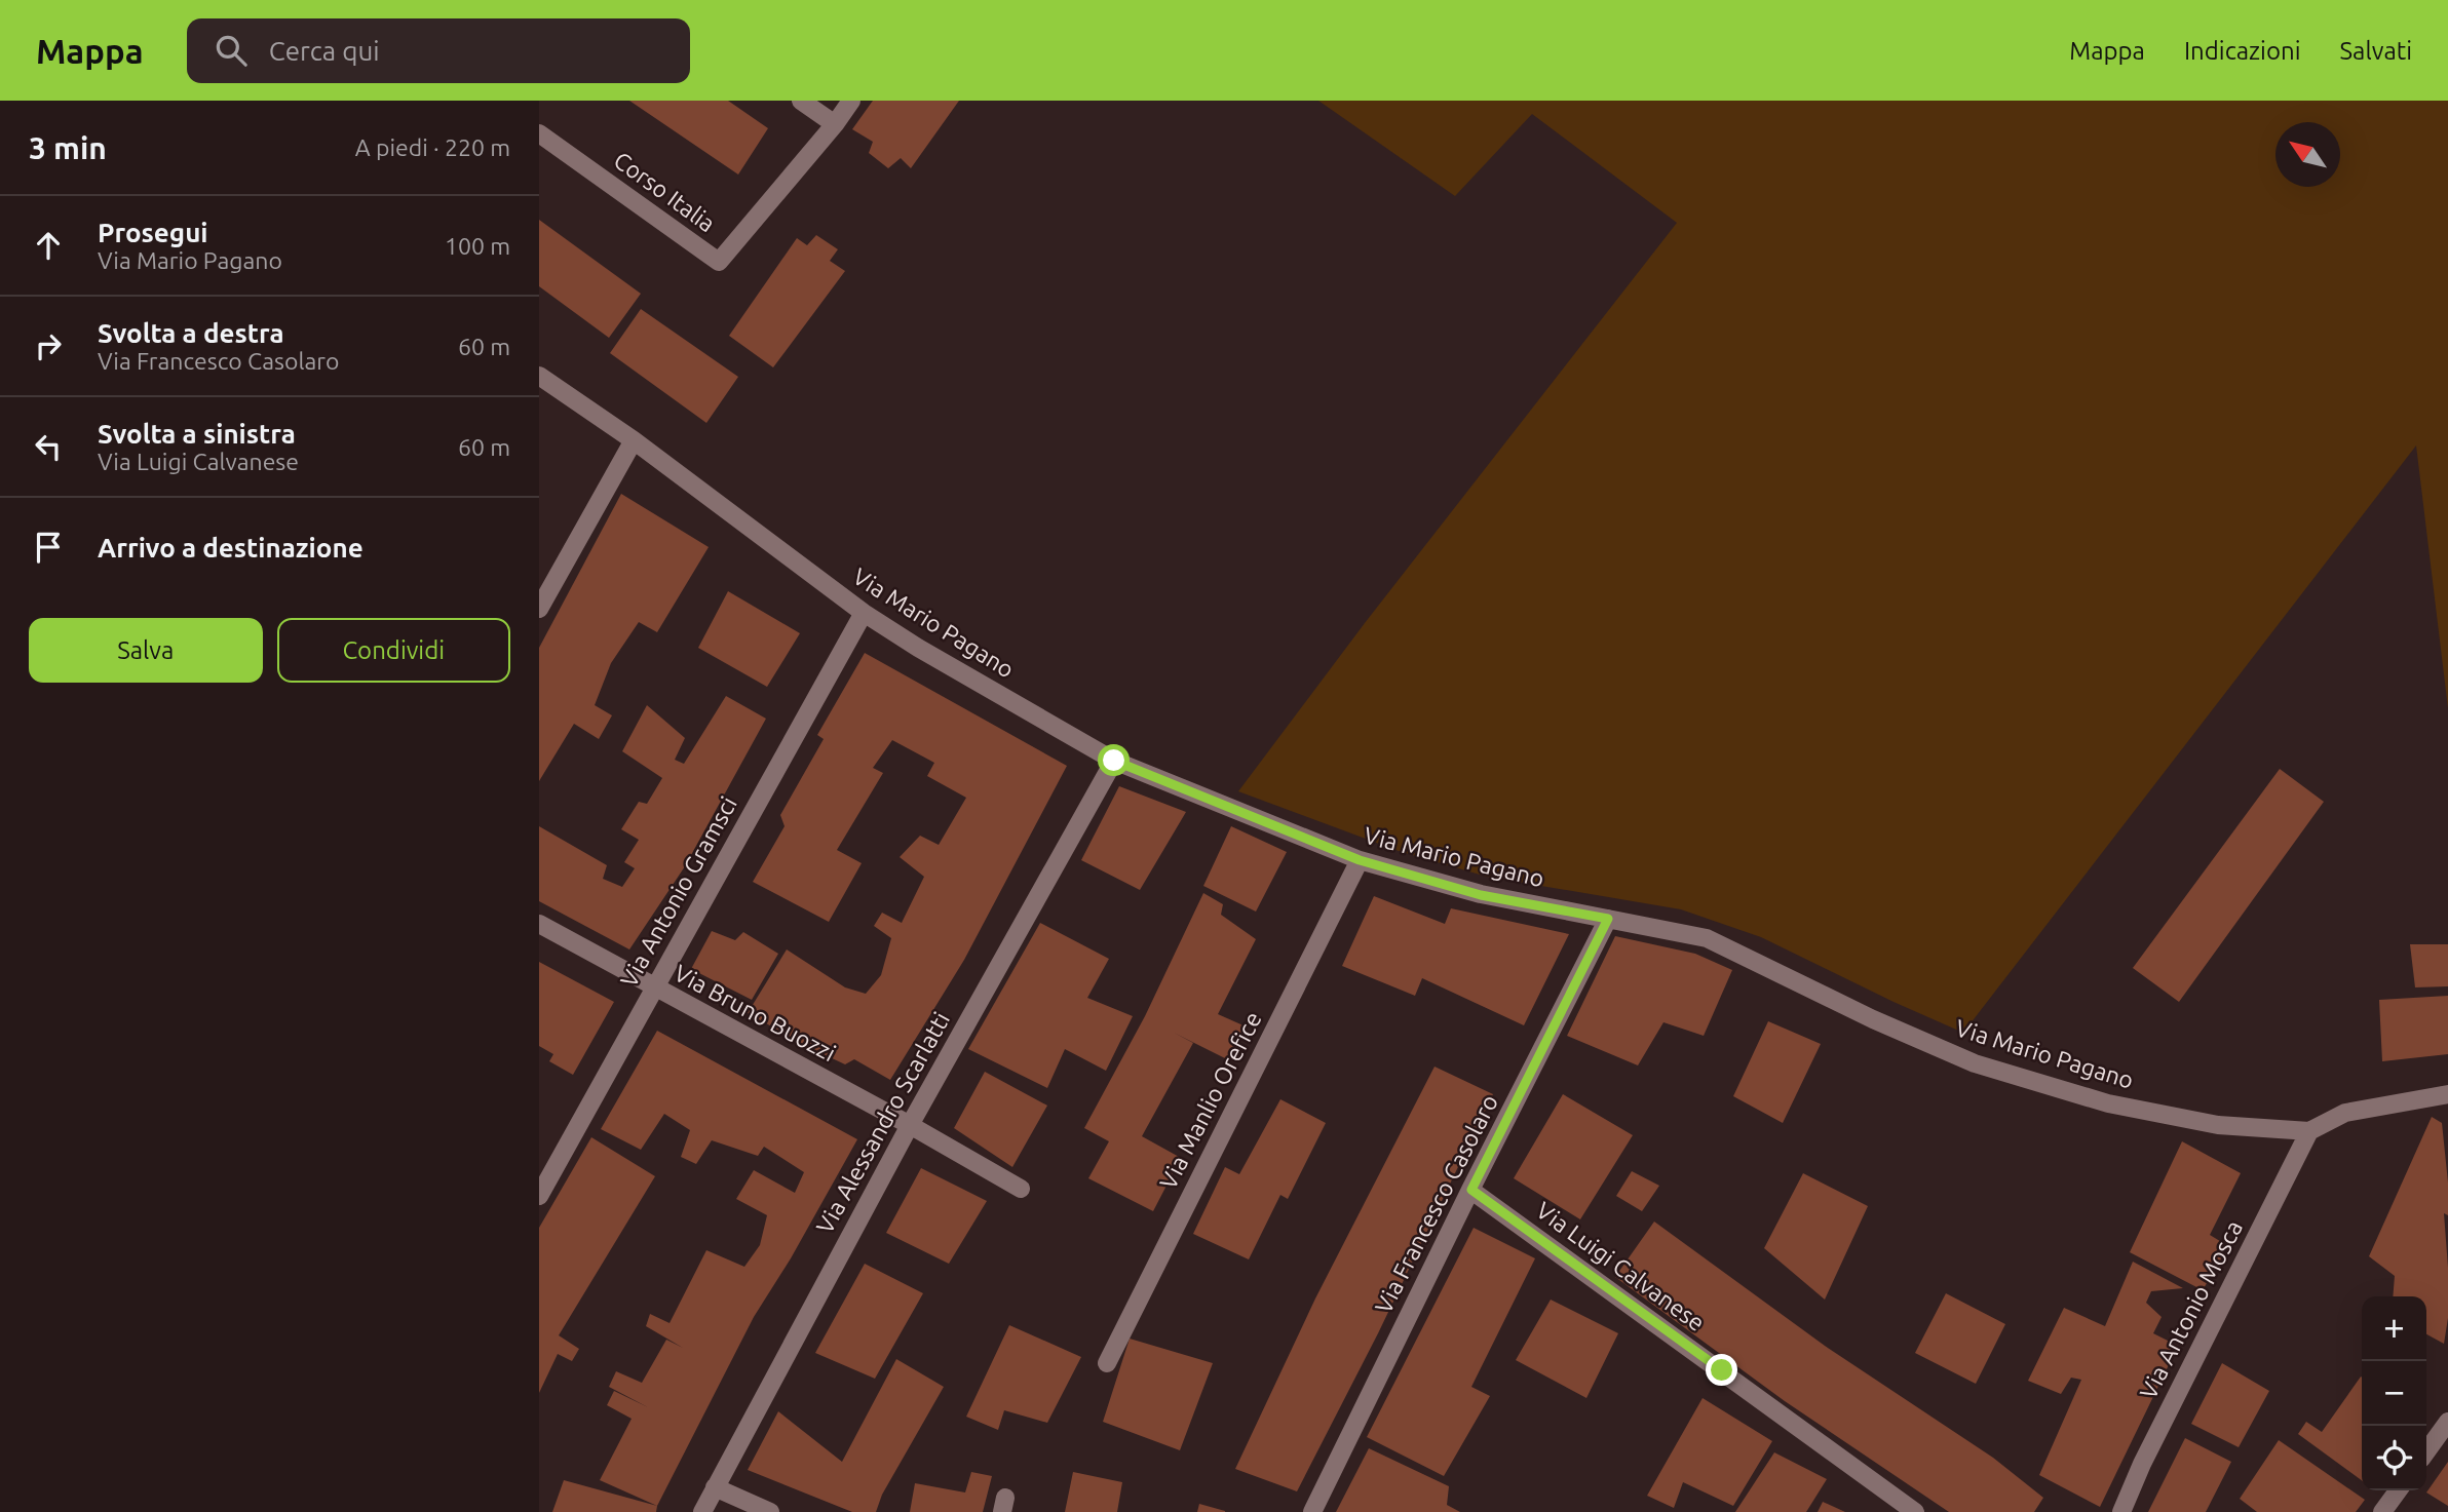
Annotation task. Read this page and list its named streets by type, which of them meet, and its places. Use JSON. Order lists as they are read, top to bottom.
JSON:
{
  "streets": {
    "street": [
      "Corso Italia",
      "Via Mario Pagano",
      "Via Antonio Gramsci",
      "Via Bruno Buozzi",
      "Via Manlio Orefice",
      "Via Alessandro Scarlatti",
      "Via Francesco Casolaro",
      "Via Luigi Calvanese",
      "Via Antonio Mosca"
    ]
  },
  "crossings": [
    ["Via Mario Pagano", "Via Antonio Gramsci"],
    ["Via Mario Pagano", "Via Manlio Orefice"],
    ["Via Mario Pagano", "Via Alessandro Scarlatti"],
    ["Via Mario Pagano", "Via Francesco Casolaro"],
    ["Via Mario Pagano", "Via Antonio Mosca"],
    ["Via Antonio Gramsci", "Via Bruno Buozzi"],
    ["Via Bruno Buozzi", "Via Alessandro Scarlatti"],
    ["Via Francesco Casolaro", "Via Luigi Calvanese"]
  ],
  "north": "top left",
  "page": {
    "header": "Mappa",
    "search": "Cerca qui",
    "nav": ["Mappa", "Indicazioni", "Salvati"],
    "heading": ["3 min", "A piedi · 220 m"],
    "list": [
      ["Prosegui", "Via Mario Pagano", "100 m"],
      ["Svolta a destra", "Via Francesco Casolaro", "60 m"],
      ["Svolta a sinistra", "Via Luigi Calvanese", "60 m"],
      "Arrivo a destinazione"
    ],
    "buttons": ["Salva", "Condividi"],
    "map_buttons": ["+", "−"]
  }
}
